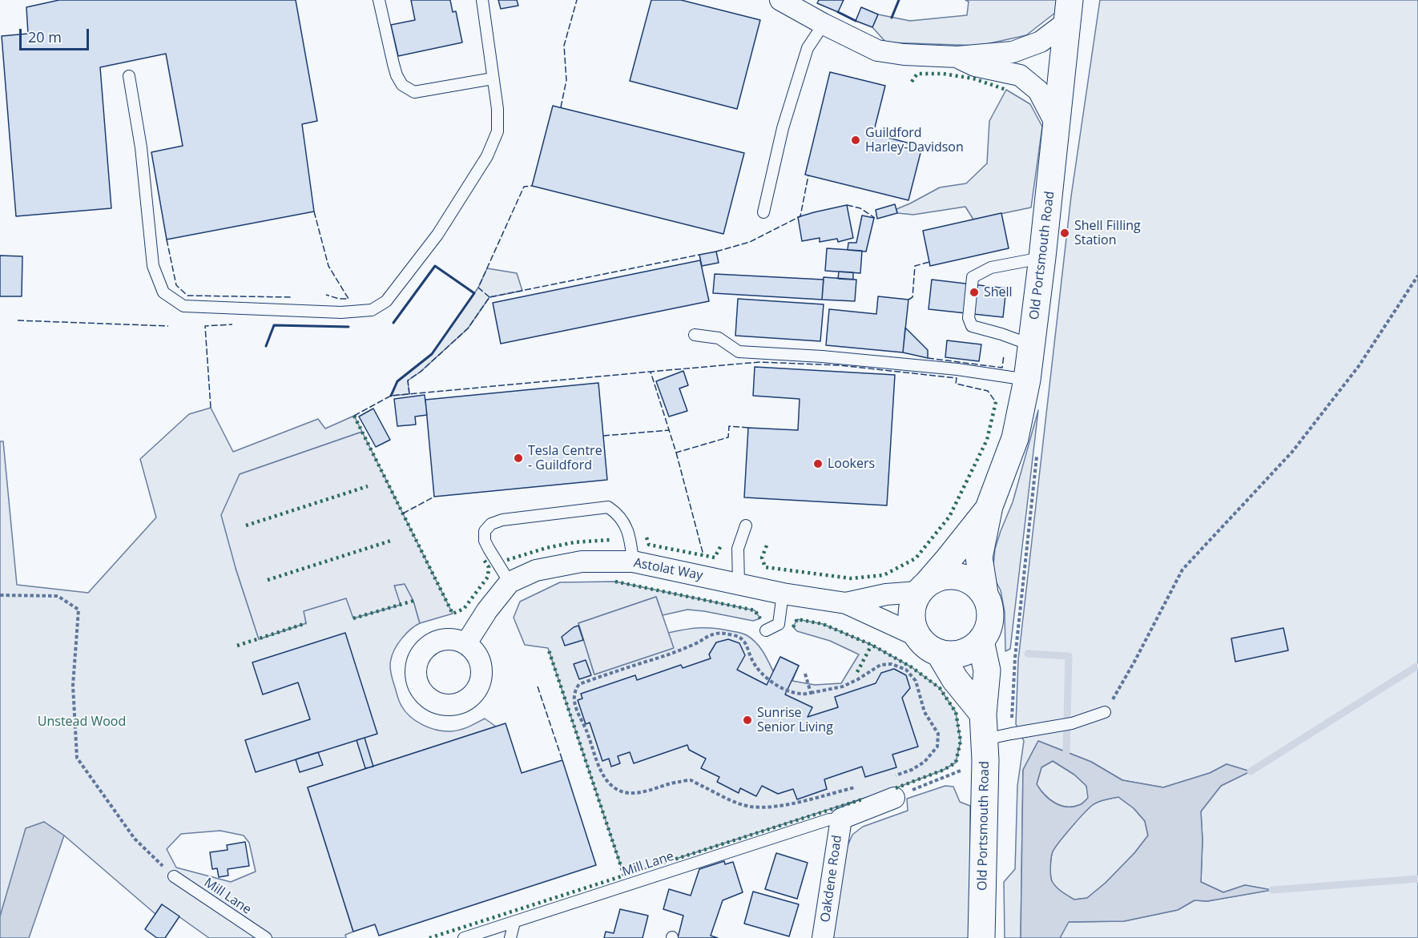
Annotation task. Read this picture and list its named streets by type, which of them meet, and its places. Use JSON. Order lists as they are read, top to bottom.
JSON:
{
  "streets": {
    "main road": ["Old Portsmouth Road"],
    "street": ["Astolat Way", "Oakdene Road"],
    "lane": ["Mill Lane"]
  },
  "crossings": [
    ["Old Portsmouth Road", "Astolat Way"],
    ["Mill Lane", "Oakdene Road"]
  ],
  "parks": ["Unstead Wood"],
  "places": [
    "Guildford Harley-Davidson",
    "Shell Filling Station",
    "Shell",
    "Tesla Centre - Guildford",
    "Lookers",
    "Sunrise Senior Living"
  ],
  "scale_bar": "20 m"
}
